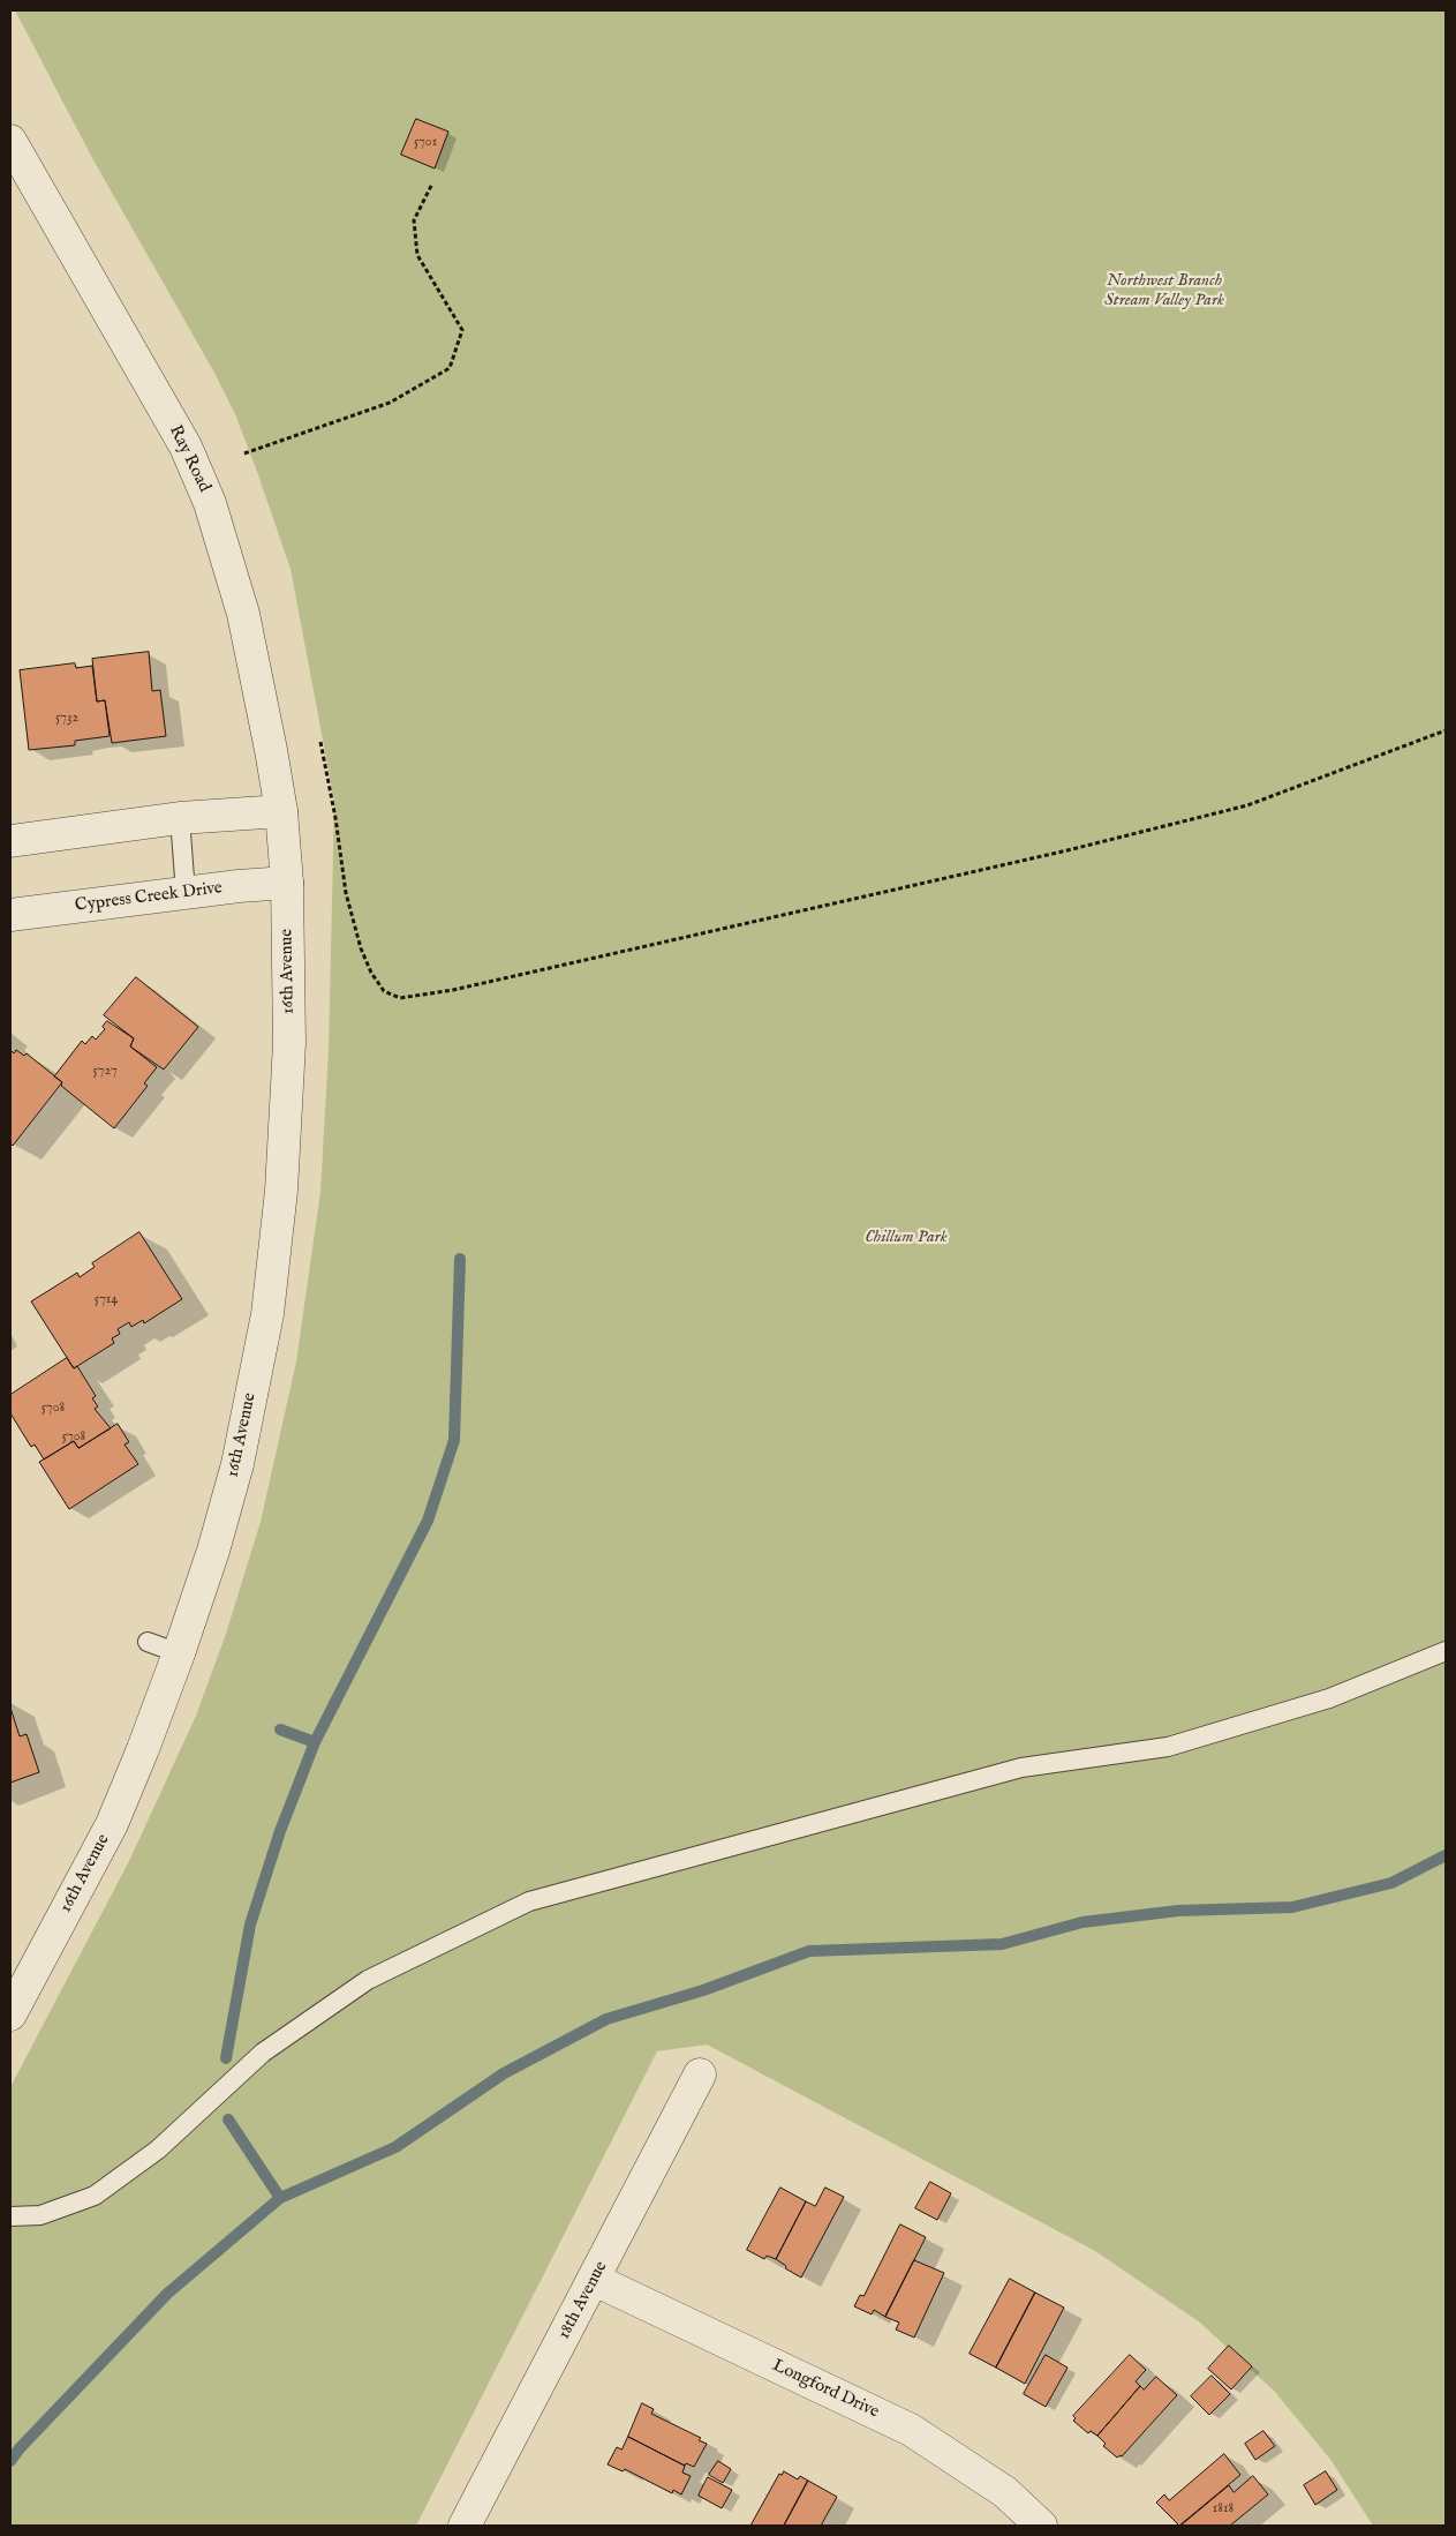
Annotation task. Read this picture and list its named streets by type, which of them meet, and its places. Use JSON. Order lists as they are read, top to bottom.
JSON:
{
  "streets": {
    "street": [
      "Ray Road",
      "Cypress Creek Drive",
      "16th Avenue",
      "18th Avenue",
      "Longford Drive"
    ]
  },
  "crossings": [
    ["Ray Road", "16th Avenue"],
    ["Cypress Creek Drive", "16th Avenue"],
    ["18th Avenue", "Longford Drive"]
  ],
  "parks": ["Northwest Branch Stream Valley Park", "Chillum Park"],
  "house_numbers": [
    "5701",
    "5732",
    "5727",
    "5714",
    "5708",
    "5708",
    "1818"
  ]
}
